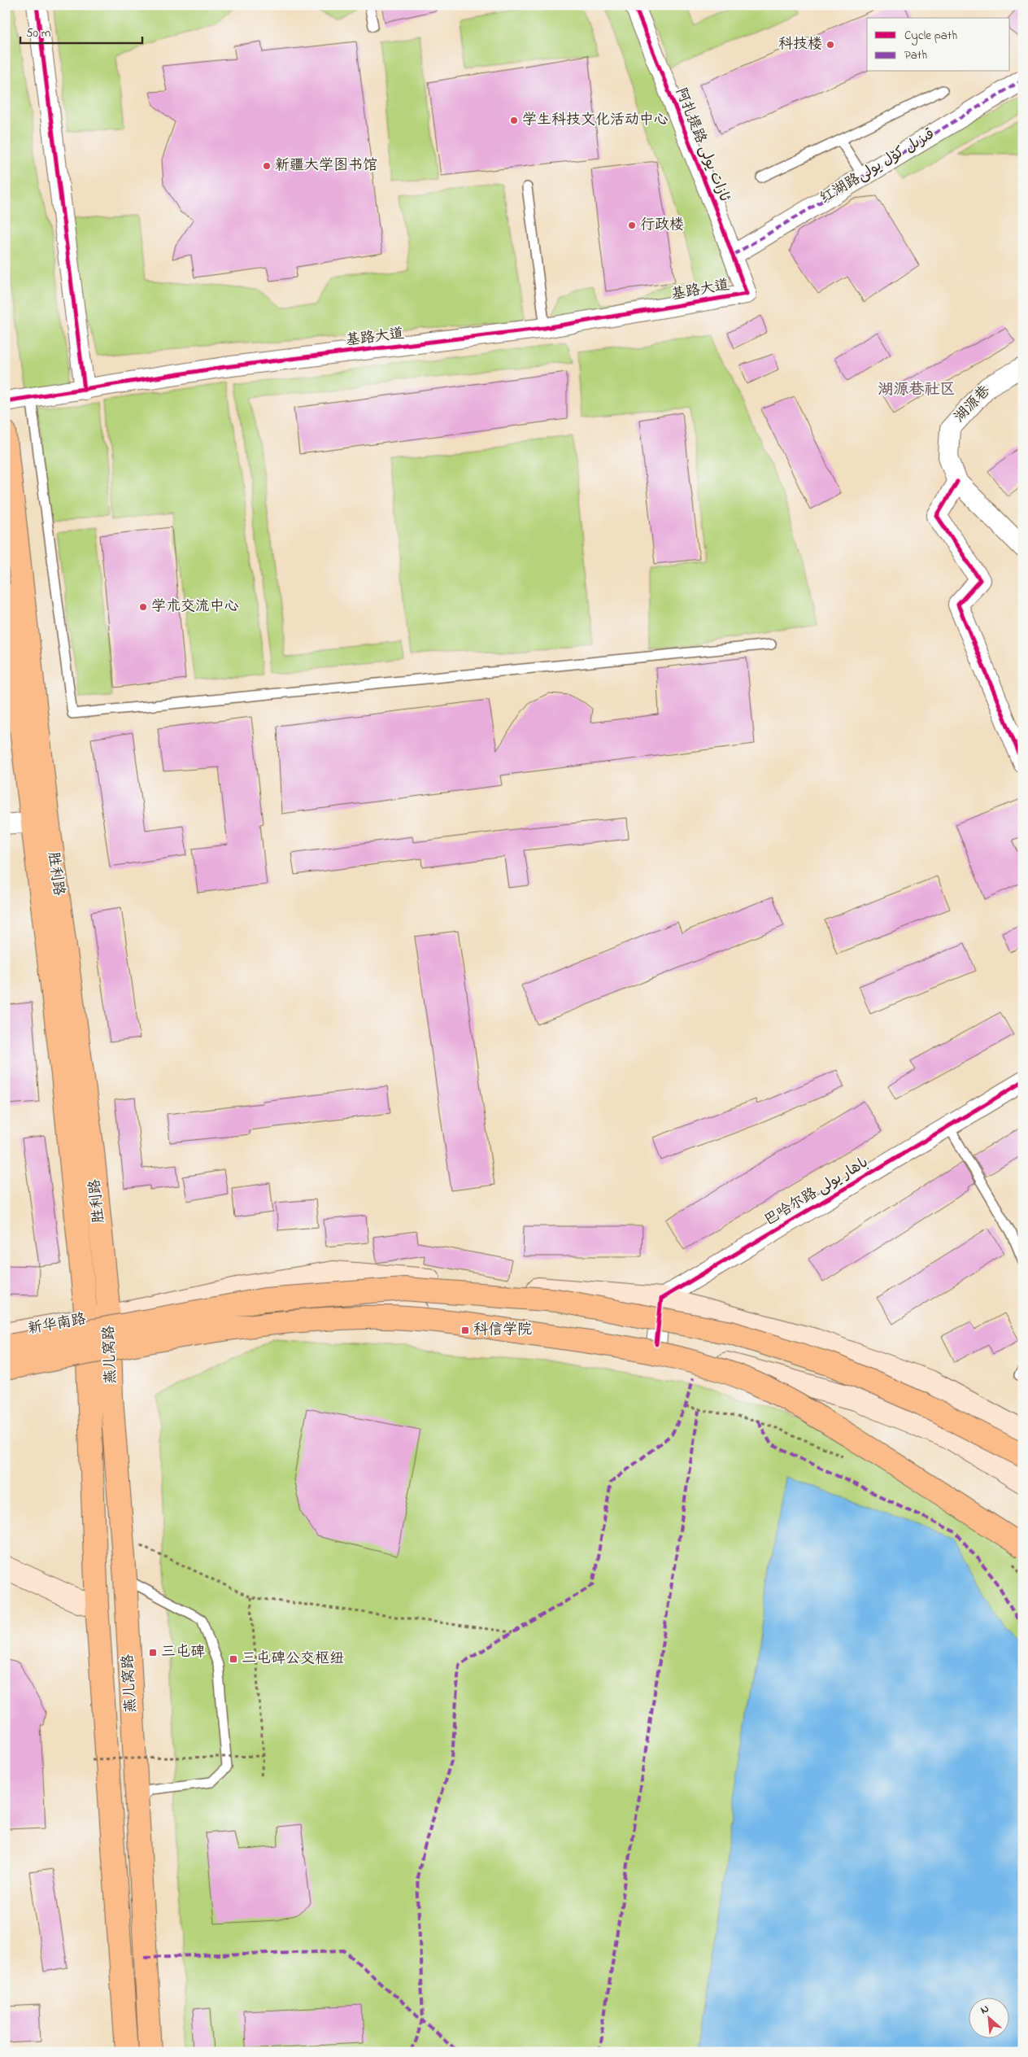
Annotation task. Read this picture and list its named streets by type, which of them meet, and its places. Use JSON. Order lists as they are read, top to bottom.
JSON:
{
  "streets": {
    "main road": ["胜利路", "新华南路", "燕儿窝路"],
    "street": [
      "阿扎提路 ئازات يولى",
      "红湖路قىزىل كۆل يولى",
      "基路大道",
      "湖源巷",
      "巴哈尔路 باھار يولى"
    ]
  },
  "crossings": [
    ["阿扎提路 ئازات يولى", "红湖路قىزىل كۆل يولى"],
    ["阿扎提路 ئازات يولى", "基路大道"],
    ["胜利路", "新华南路"],
    ["胜利路", "燕儿窝路"],
    ["巴哈尔路 باھار يولى", "新华南路"],
    ["新华南路", "燕儿窝路"]
  ],
  "districts": ["湖源巷社区"],
  "places": {
    "other": [
      "科技楼",
      "学生科技文化活动中心",
      "新疆大学图书馆",
      "行政楼",
      "学术交流中心"
    ],
    "transit": ["科信学院", "三屯碑", "三屯碑公交枢纽"]
  },
  "legend": ["Cycle path", "Path"],
  "scale_bar": "50 m",
  "north": "top left"
}
